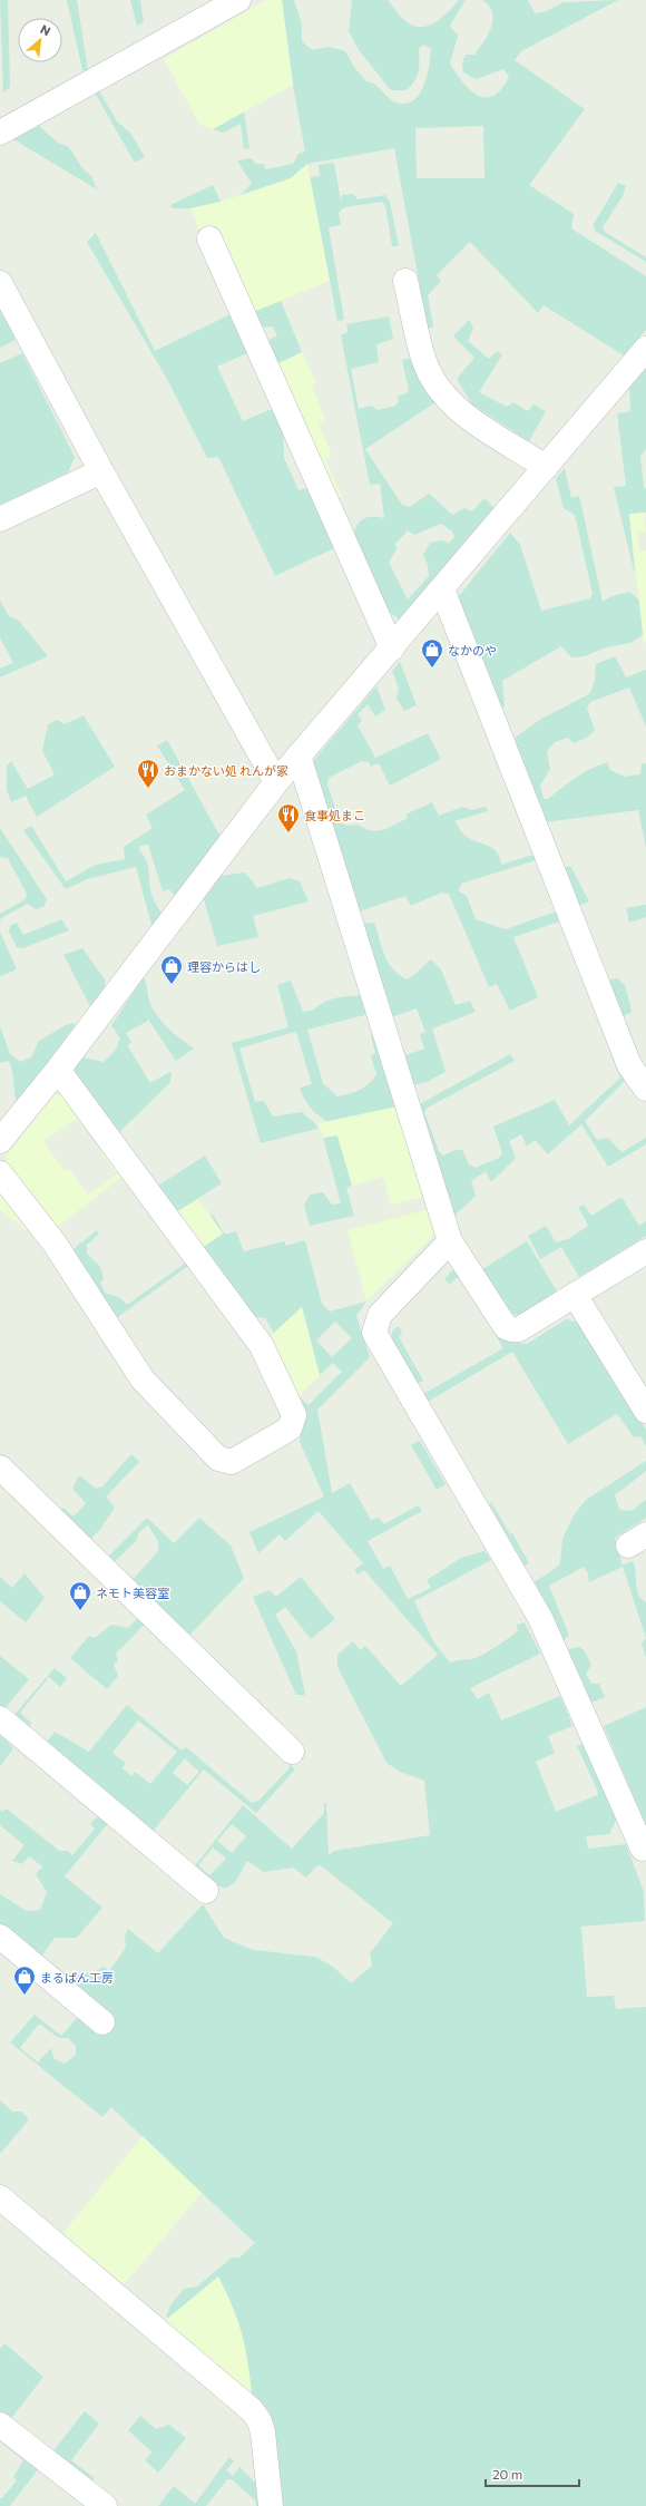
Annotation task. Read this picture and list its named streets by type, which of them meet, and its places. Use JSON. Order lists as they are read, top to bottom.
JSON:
{
  "places": {
    "shop": [
      "なかのや",
      "理容からはし",
      "ネモト美容室",
      "まるぱん工房"
    ],
    "restaurant": ["おまかない処 れんが家", "食事処まこ"]
  },
  "scale_bar": "20 m",
  "north": "top right"
}
